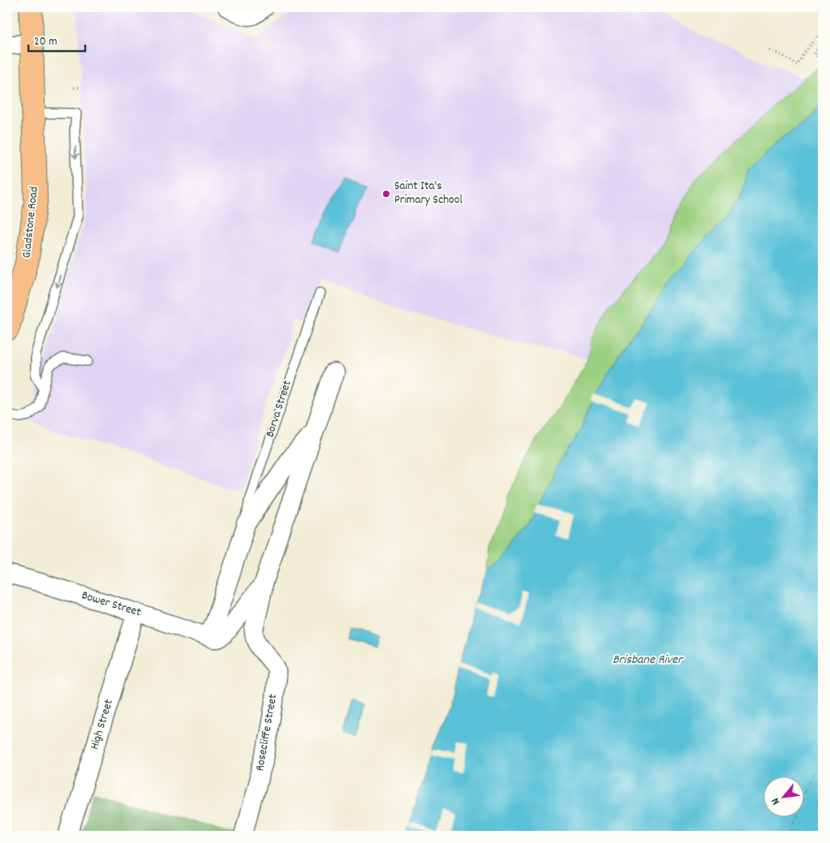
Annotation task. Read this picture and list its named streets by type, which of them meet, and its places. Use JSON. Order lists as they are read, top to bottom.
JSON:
{
  "streets": {
    "main road": ["Gladstone Road"],
    "street": [
      "Borva Street",
      "Bower Street",
      "High Street",
      "Rosecliffe Street"
    ]
  },
  "crossings": [
    ["Borva Street", "Bower Street"],
    ["Borva Street", "Rosecliffe Street"],
    ["Bower Street", "High Street"]
  ],
  "water": ["Brisbane River"],
  "places": ["Saint Ita's Primary School"],
  "scale_bar": "20 m",
  "north": "bottom left"
}
